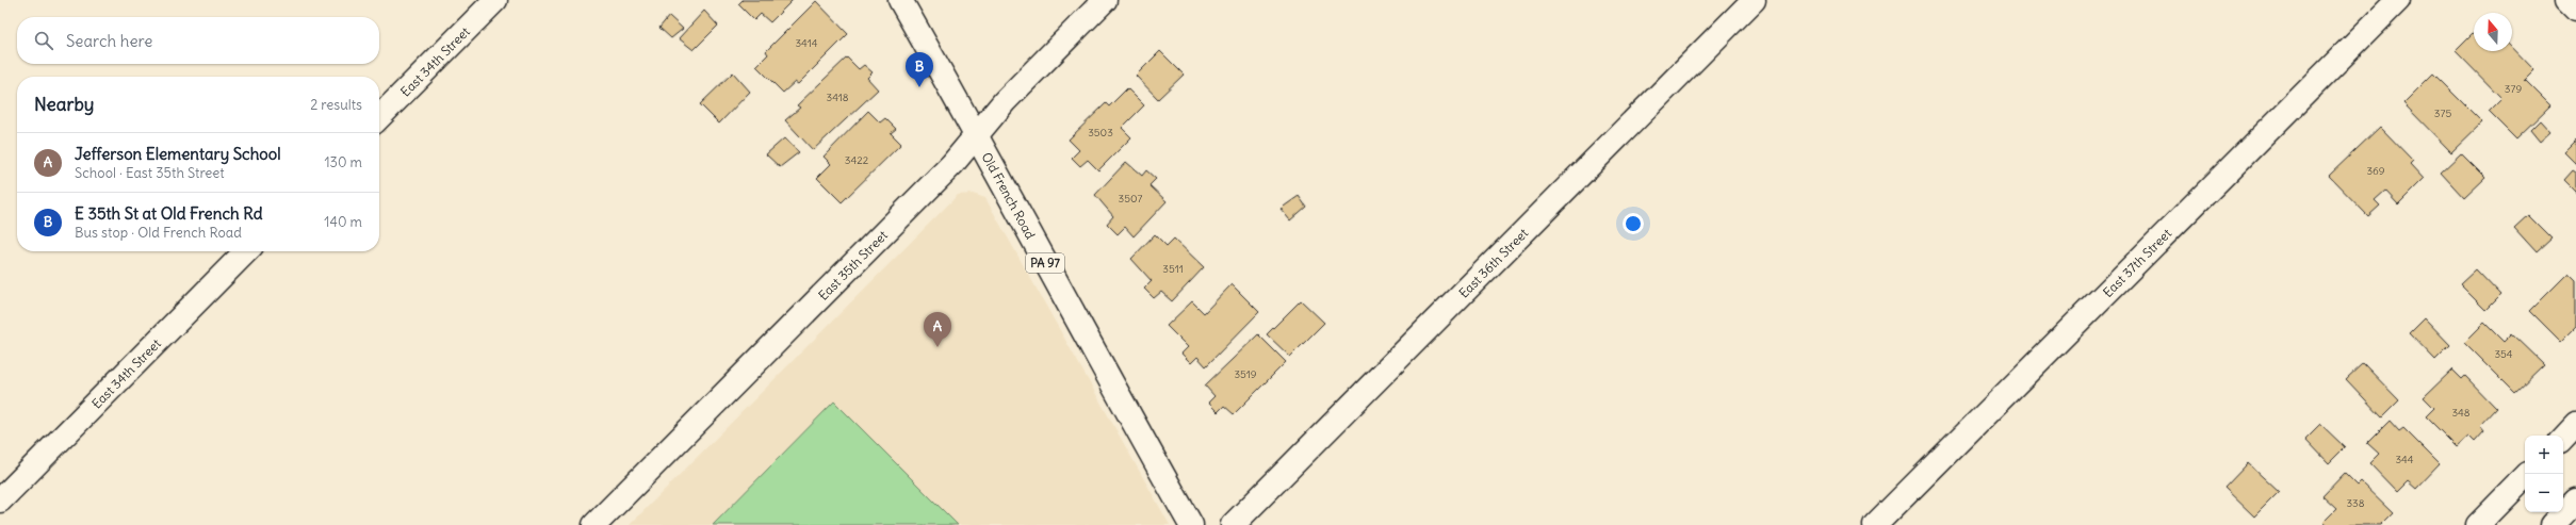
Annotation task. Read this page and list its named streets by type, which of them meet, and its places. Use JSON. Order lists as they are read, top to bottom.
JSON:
{
  "streets": {
    "street": [
      "East 34th Street",
      "Old French Road",
      "East 37th Street",
      "PA 97",
      "East 36th Street",
      "East 35th Street"
    ]
  },
  "crossings": [
    ["Old French Road", "East 35th Street"]
  ],
  "house_numbers": [
    "3414",
    "379",
    "3418",
    "375",
    "3503",
    "3422",
    "369",
    "3507",
    "3511",
    "354",
    "3519",
    "348",
    "344",
    "338"
  ],
  "north": "top",
  "page": {
    "search": "Search here",
    "pins": ["B", "A"],
    "heading": ["Nearby", "2 results"],
    "list": [
      {
        "mark": "A",
        "name": "Jefferson Elementary School",
        "note": "School · East 35th Street",
        "value": "130 m"
      },
      {
        "mark": "B",
        "name": "E 35th St at Old French Rd",
        "note": "Bus stop · Old French Road",
        "value": "140 m"
      }
    ],
    "map_buttons": ["+", "−"]
  }
}
